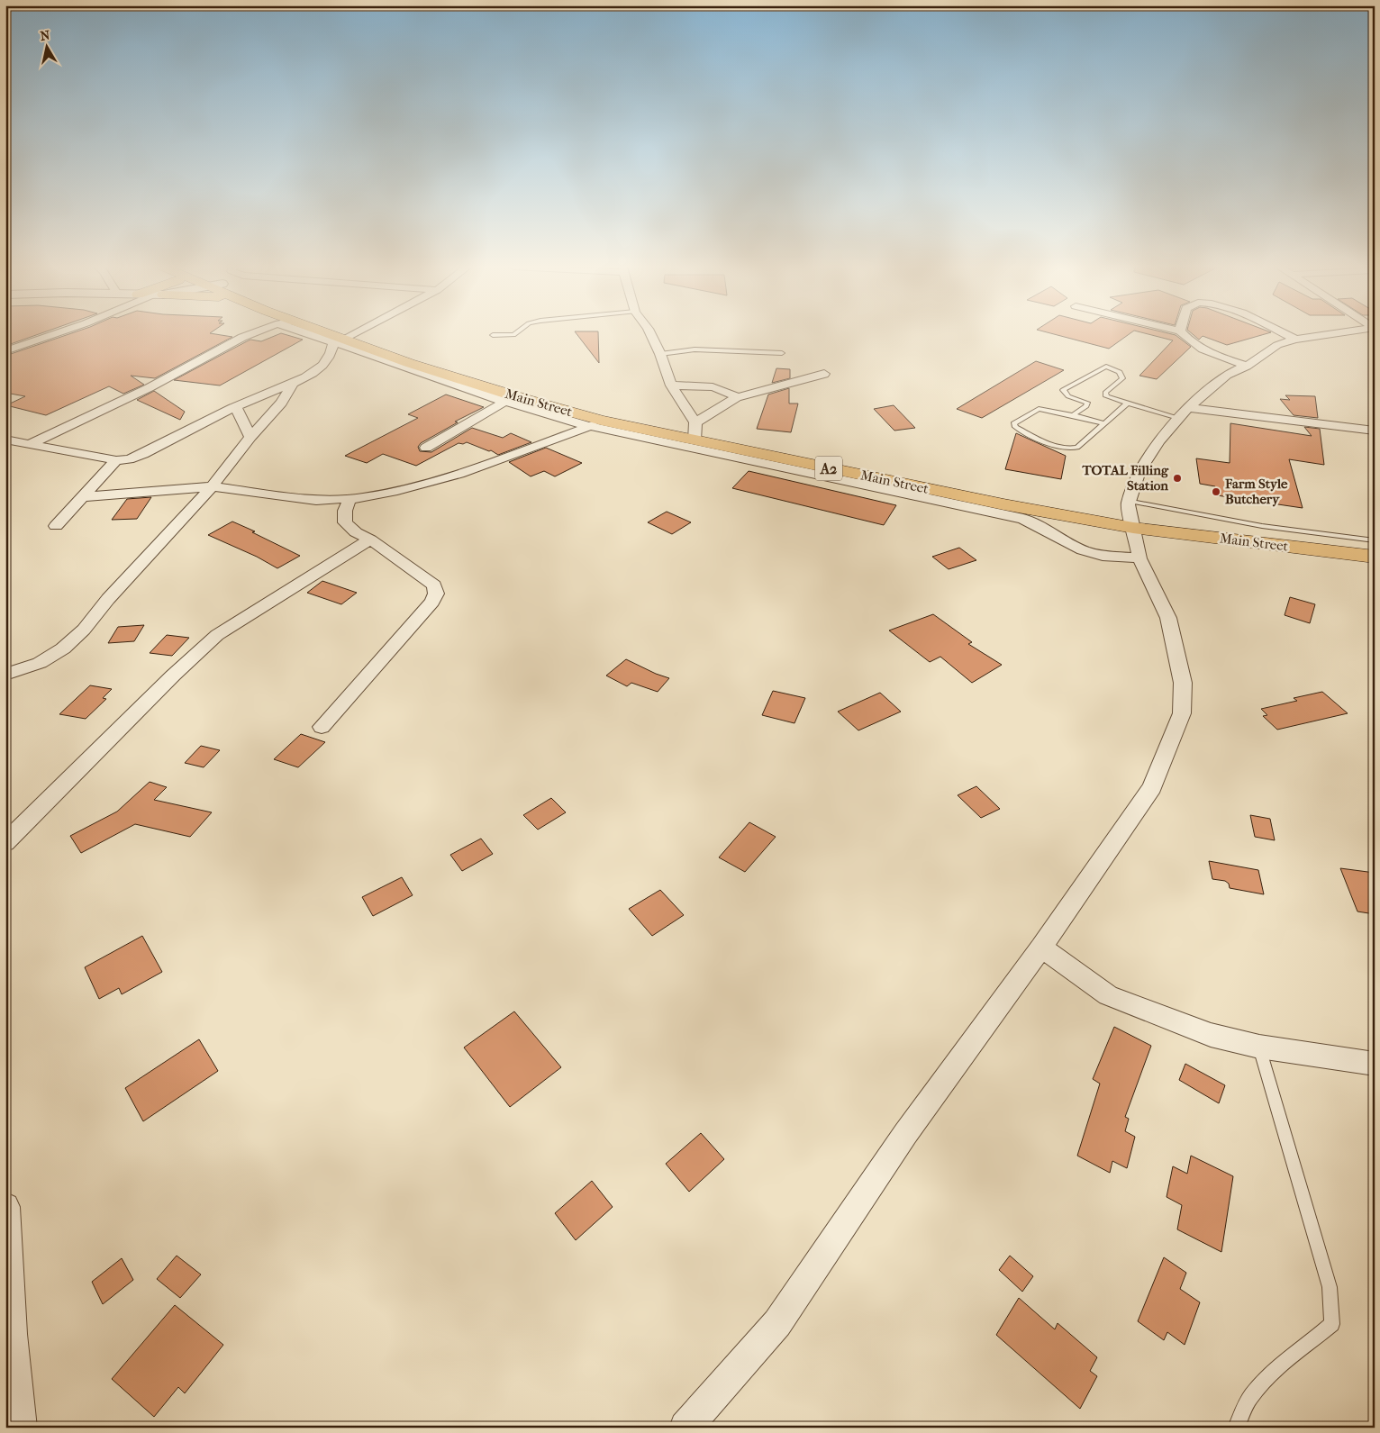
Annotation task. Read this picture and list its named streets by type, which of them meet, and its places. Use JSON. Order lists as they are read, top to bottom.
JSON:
{
  "streets": {
    "highway": ["Main Street", "A2"]
  },
  "places": ["TOTAL Filling Station", "Farm Style Butchery"],
  "north": "top"
}
